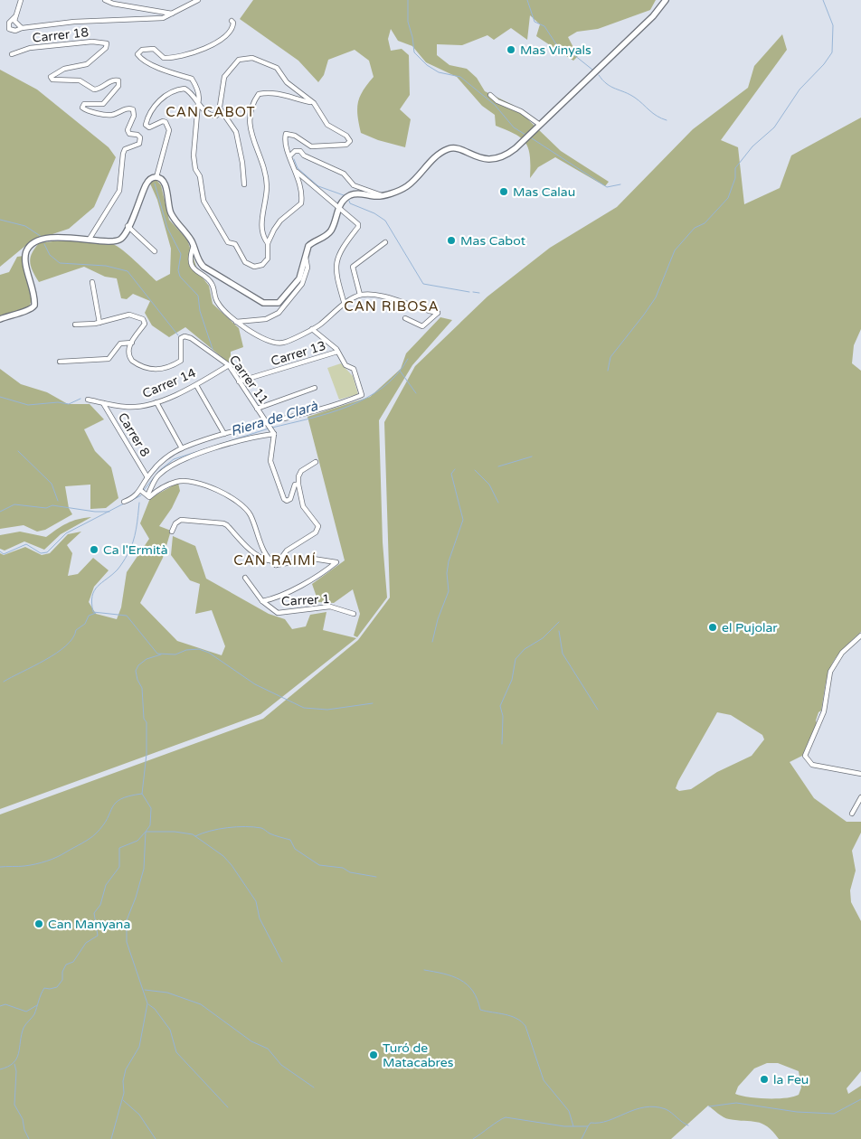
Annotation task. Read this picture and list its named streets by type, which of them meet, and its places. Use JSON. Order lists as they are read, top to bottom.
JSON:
{
  "streets": {
    "street": [
      "Carrer 18",
      "Carrer 13",
      "Carrer 11",
      "Carrer 14",
      "Carrer 8",
      "Carrer 1"
    ]
  },
  "crossings": [
    ["Carrer 13", "Carrer 11"],
    ["Carrer 11", "Carrer 14"],
    ["Carrer 14", "Carrer 8"]
  ],
  "districts": ["CAN CABOT", "CAN RIBOSA", "CAN RAIMÍ"],
  "water": ["Riera de Clarà"],
  "places": [
    "Mas Vinyals",
    "Mas Calau",
    "Mas Cabot",
    "Ca l'Ermità",
    "el Pujolar",
    "Can Manyana",
    "Turó de Matacabres",
    "la Feu"
  ]
}
